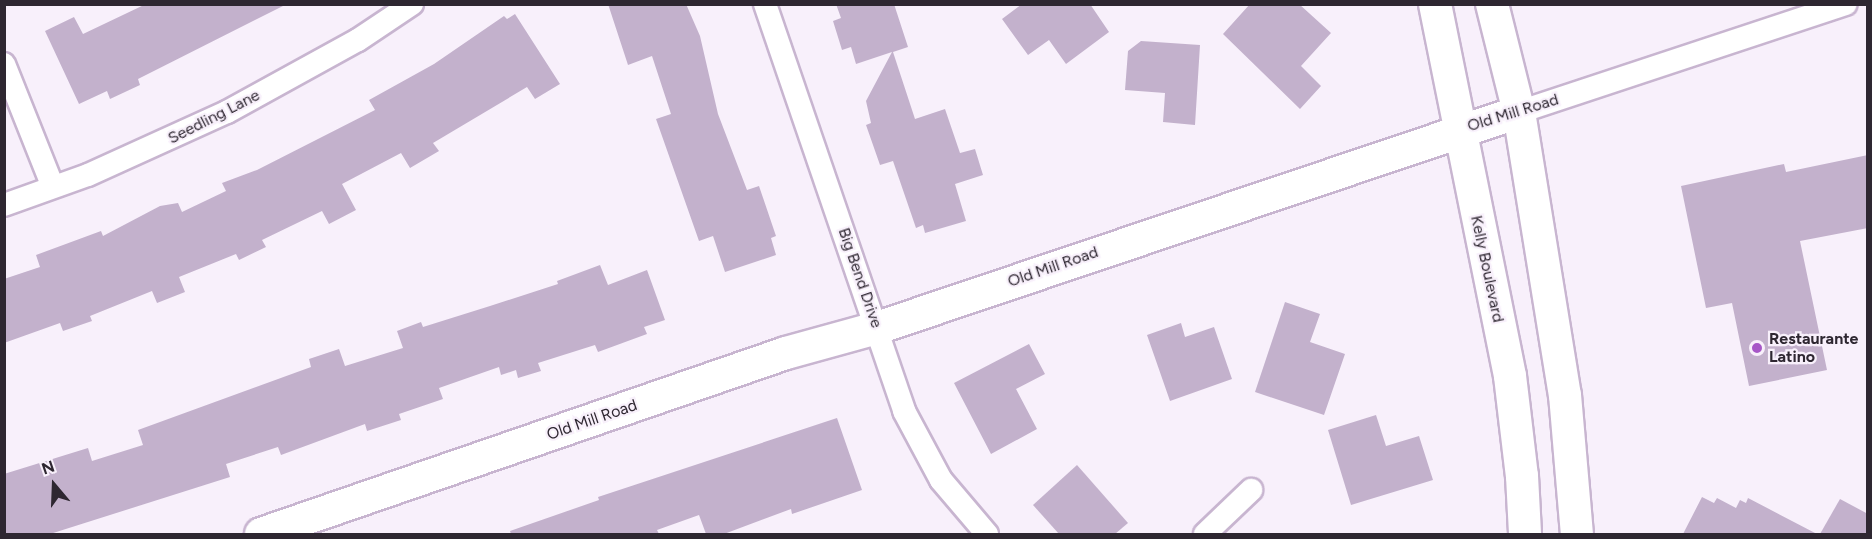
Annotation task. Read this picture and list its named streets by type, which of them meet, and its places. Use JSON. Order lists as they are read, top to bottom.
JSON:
{
  "streets": {
    "street": [
      "Old Mill Road",
      "Seedling Lane",
      "Kelly Boulevard",
      "Big Bend Drive"
    ]
  },
  "crossings": [
    ["Old Mill Road", "Kelly Boulevard"],
    ["Old Mill Road", "Big Bend Drive"]
  ],
  "places": ["Restaurante Latino"],
  "north": "top"
}
